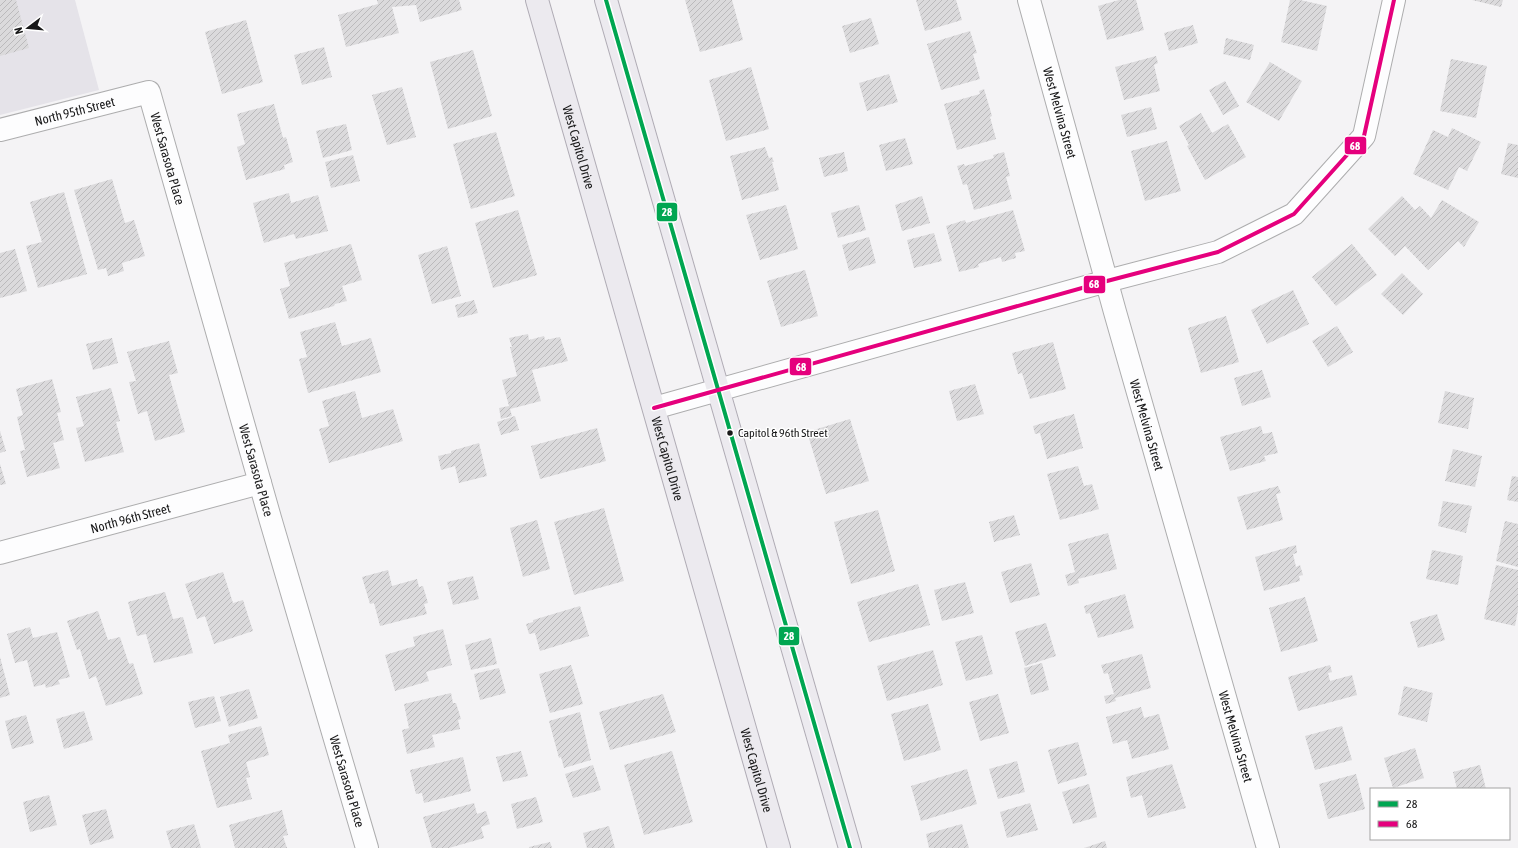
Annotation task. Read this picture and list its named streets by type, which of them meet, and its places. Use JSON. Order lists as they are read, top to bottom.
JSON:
{
  "streets": {
    "main road": ["West Capitol Drive"],
    "street": [
      "North 95th Street",
      "West Melvina Street",
      "West Sarasota Place",
      "North 96th Street"
    ]
  },
  "crossings": [
    ["North 95th Street", "West Sarasota Place"],
    ["West Sarasota Place", "North 96th Street"]
  ],
  "places": ["Capitol & 96th Street"],
  "lines": ["transit line 28", "transit line 68"],
  "legend": ["28", "68"],
  "north": "left"
}
